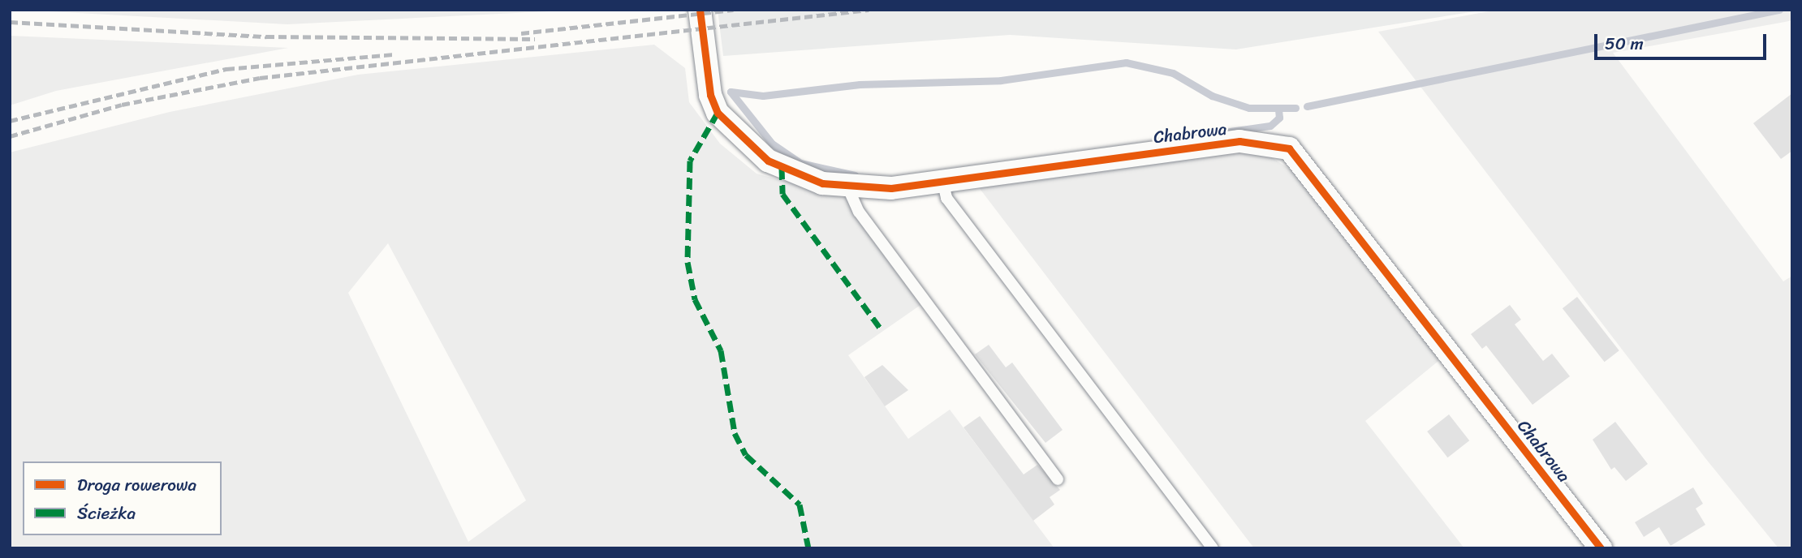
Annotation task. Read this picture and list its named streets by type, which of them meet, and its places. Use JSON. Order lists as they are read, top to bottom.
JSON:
{
  "streets": {
    "street": ["Chabrowa"]
  },
  "legend": ["Droga rowerowa", "Ścieżka"],
  "scale_bar": "50 m"
}
